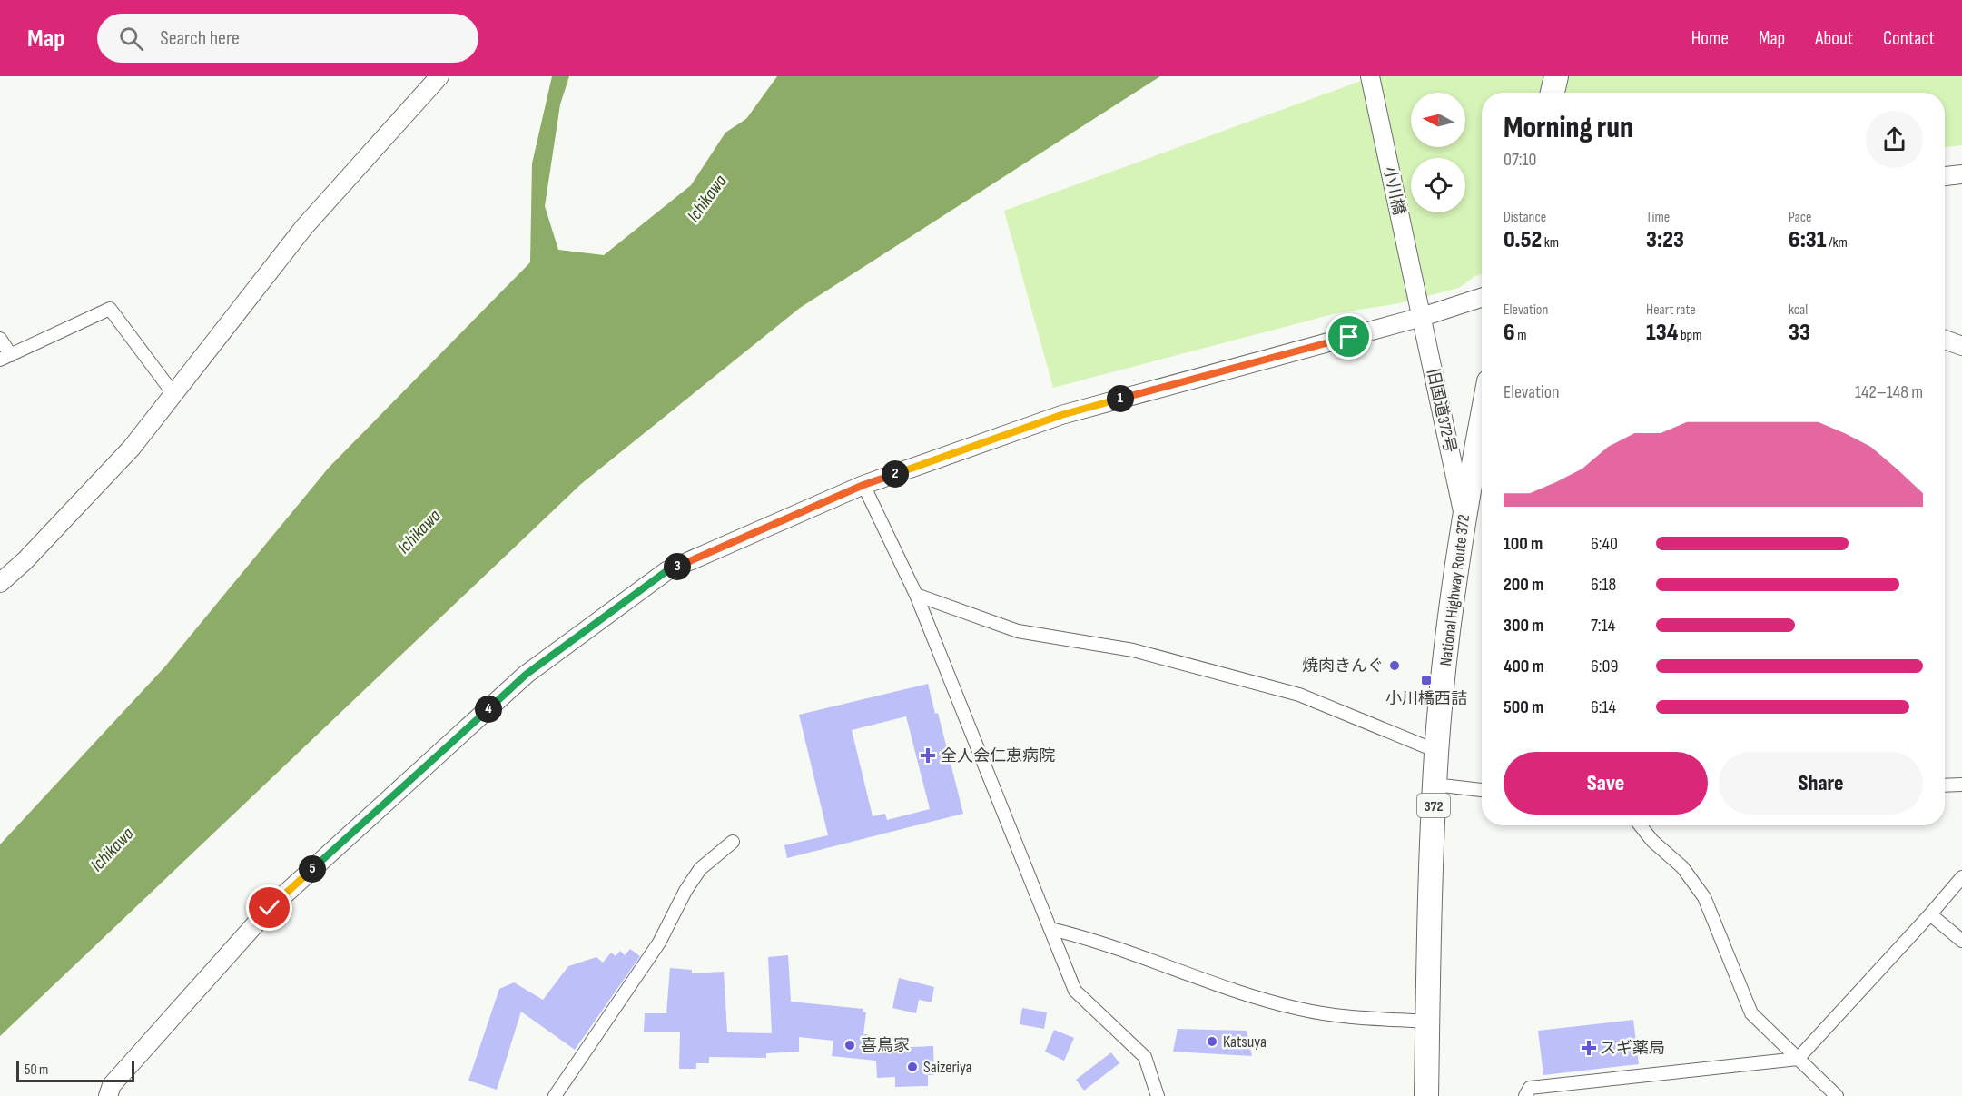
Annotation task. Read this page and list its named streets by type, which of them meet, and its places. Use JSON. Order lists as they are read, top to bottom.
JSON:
{
  "streets": {
    "highway": ["National Highway Route 372", "372"],
    "street": ["小川橋", "旧国道372号"]
  },
  "crossings": [
    ["小川橋", "旧国道372号"],
    ["旧国道372号", "National Highway Route 372"]
  ],
  "water": ["Ichikawa"],
  "places": {
    "other": [
      "焼肉きんぐ",
      "Katsuya",
      "喜鳥家",
      "Saizeriya"
    ],
    "transit": ["小川橋西詰"],
    "health": ["全人会仁恵病院", "スギ薬局"]
  },
  "scale_bar": "50 m",
  "north": "left",
  "page": {
    "header": "Map",
    "search": "Search here",
    "nav": [
      "Home",
      "Map",
      "About",
      "Contact"
    ],
    "heading": ["Morning run", "07:10"],
    "stats": [
      ["Distance", "0.52 km"],
      ["Time", "3:23"],
      ["Pace", "6:31 /km"],
      ["Elevation", "6 m"],
      ["Heart rate", "134 bpm"],
      ["kcal", "33"]
    ],
    "chart": ["Elevation", "142–148 m"],
    "pins": [
      "1",
      "2",
      "3",
      "4",
      "5"
    ],
    "list": [
      {
        "name": "100 m",
        "note": "6:40"
      },
      {
        "name": "200 m",
        "note": "6:18"
      },
      {
        "name": "300 m",
        "note": "7:14"
      },
      {
        "name": "400 m",
        "note": "6:09"
      },
      {
        "name": "500 m",
        "note": "6:14"
      }
    ],
    "buttons": ["Save", "Share"],
    "scale": "50 m"
  }
}
